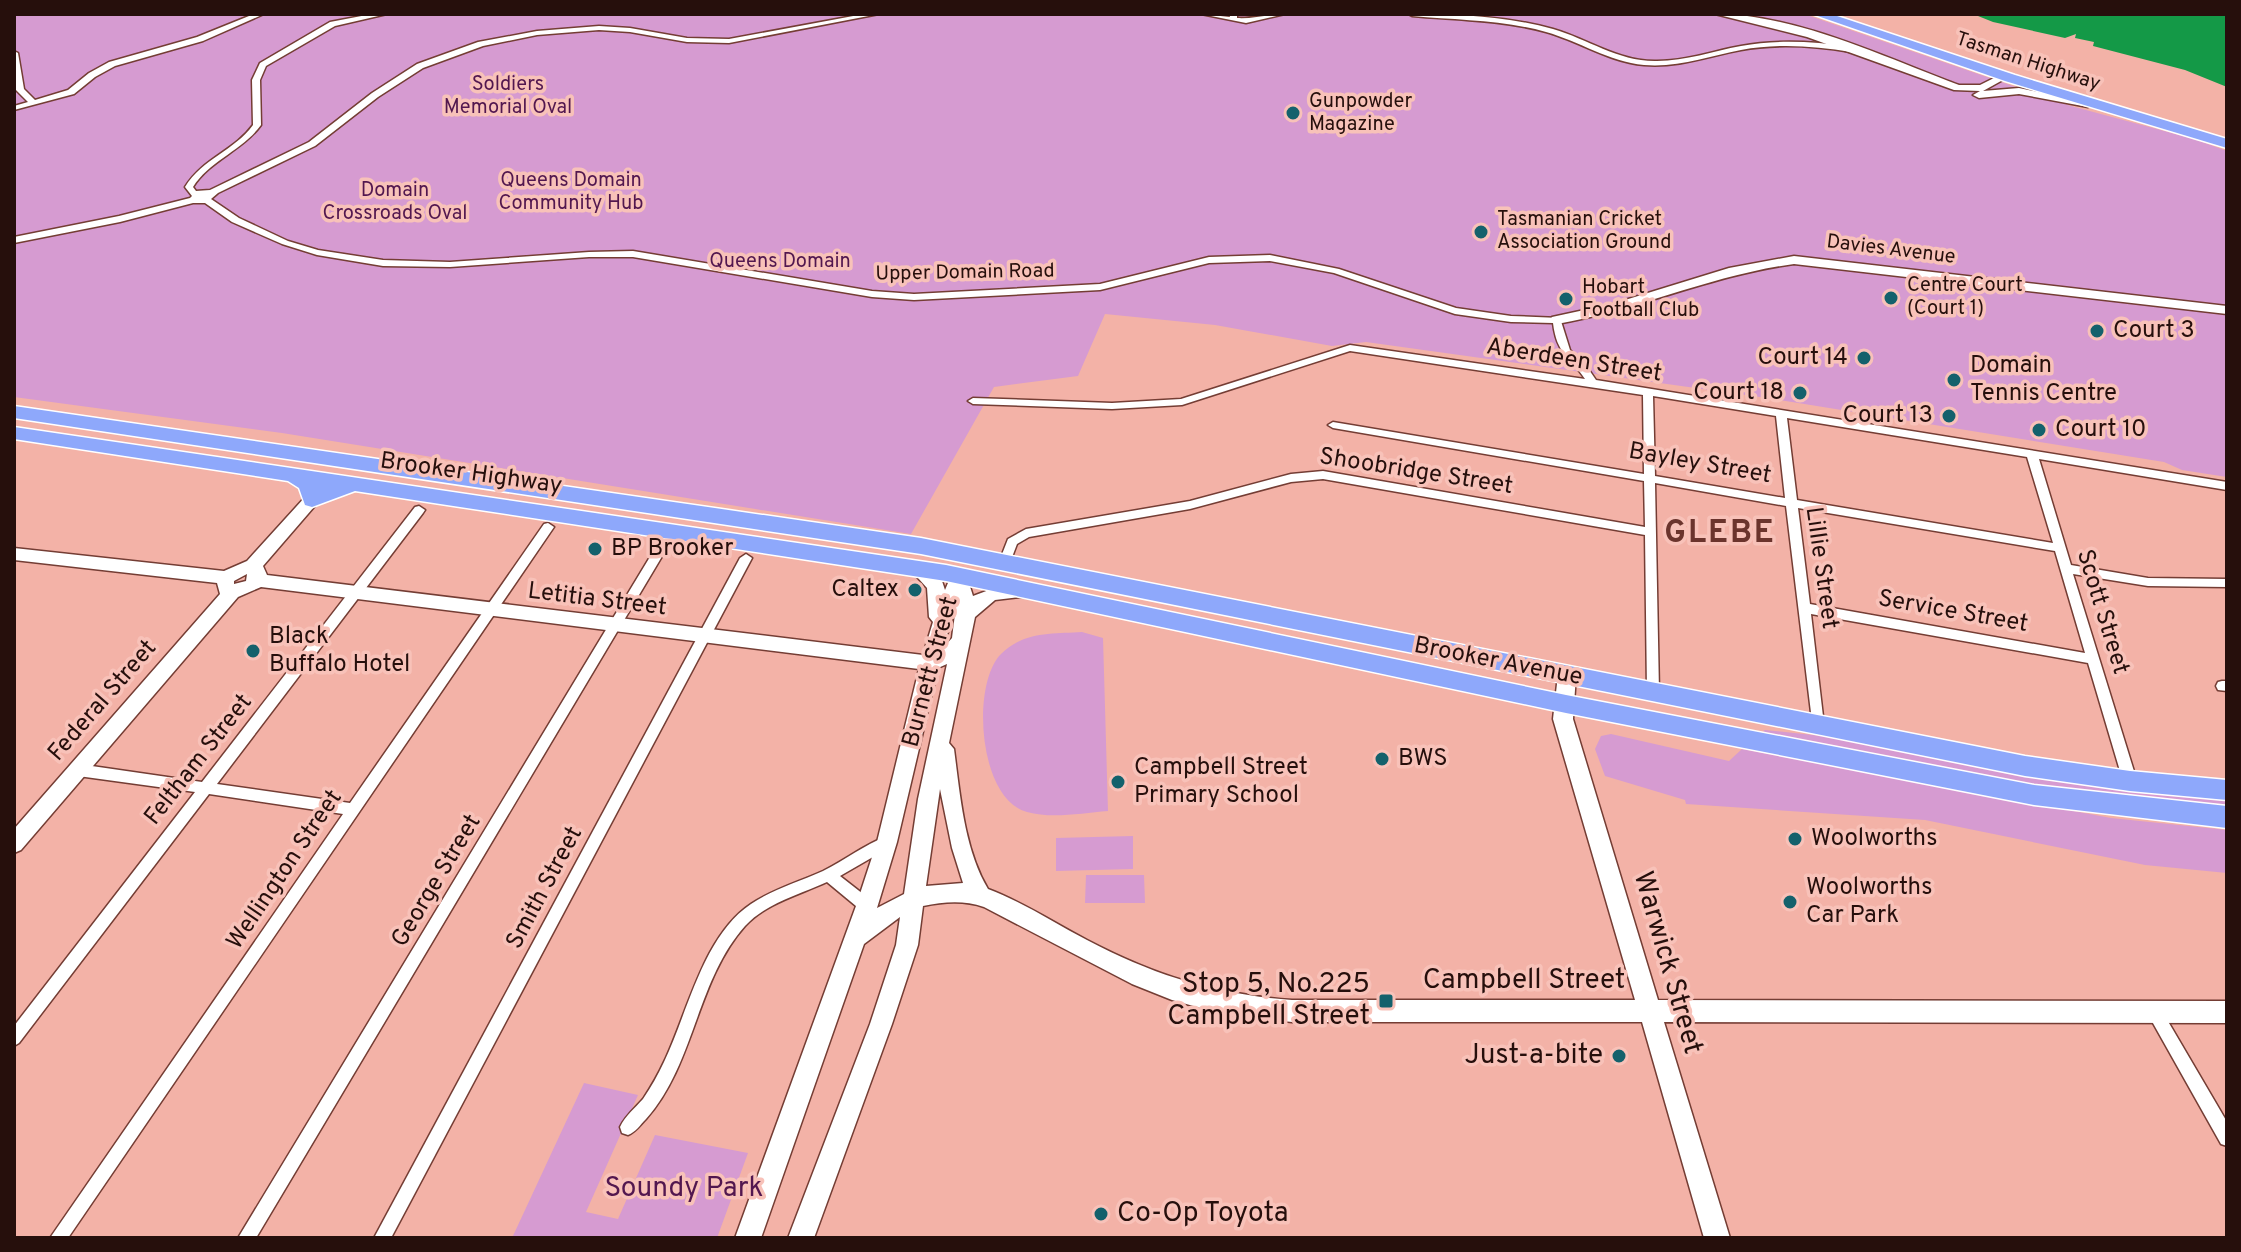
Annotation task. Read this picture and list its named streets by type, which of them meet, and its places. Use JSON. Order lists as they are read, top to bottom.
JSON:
{
  "streets": {
    "highway": ["Tasman Highway", "Brooker Highway", "Brooker Avenue"],
    "street": [
      "Davies Avenue",
      "Upper Domain Road",
      "Aberdeen Street",
      "Bayley Street",
      "Shoobridge Street",
      "Lillie Street",
      "Letitia Street",
      "Service Street",
      "Scott Street",
      "Burnett Street",
      "Federal Street",
      "Feltham Street",
      "Wellington Street",
      "George Street",
      "Smith Street",
      "Warwick Street",
      "Campbell Street"
    ]
  },
  "crossings": [
    ["Davies Avenue", "Upper Domain Road"],
    ["Aberdeen Street", "Lillie Street"],
    ["Aberdeen Street", "Scott Street"],
    ["Bayley Street", "Lillie Street"],
    ["Bayley Street", "Scott Street"],
    ["Shoobridge Street", "Brooker Avenue"],
    ["Brooker Highway", "Brooker Avenue"],
    ["Lillie Street", "Service Street"],
    ["Lillie Street", "Brooker Avenue"],
    ["Letitia Street", "Burnett Street"],
    ["Letitia Street", "Feltham Street"],
    ["Letitia Street", "Wellington Street"],
    ["Letitia Street", "George Street"],
    ["Letitia Street", "Smith Street"],
    ["Service Street", "Scott Street"],
    ["Scott Street", "Brooker Avenue"],
    ["Brooker Avenue", "Burnett Street"],
    ["Brooker Avenue", "Warwick Street"],
    ["Burnett Street", "Campbell Street"],
    ["Warwick Street", "Campbell Street"]
  ],
  "districts": ["GLEBE"],
  "parks": [
    "Soldiers Memorial Oval",
    "Queens Domain Community Hub",
    "Domain Crossroads Oval",
    "Queens Domain",
    "Soundy Park"
  ],
  "places": {
    "other": [
      "Gunpowder Magazine",
      "Tasmanian Cricket Association Ground",
      "Centre Court (Court 1)",
      "Hobart Football Club",
      "Court 3",
      "Court 14",
      "Domain Tennis Centre",
      "Court 18",
      "Court 13",
      "Court 10",
      "BP Brooker",
      "Caltex",
      "Black Buffalo Hotel",
      "BWS",
      "Campbell Street Primary School",
      "Woolworths",
      "Woolworths Car Park",
      "Just-a-bite",
      "Co-Op Toyota"
    ],
    "transit": ["Stop 5, No.225 Campbell Street"]
  }
}
